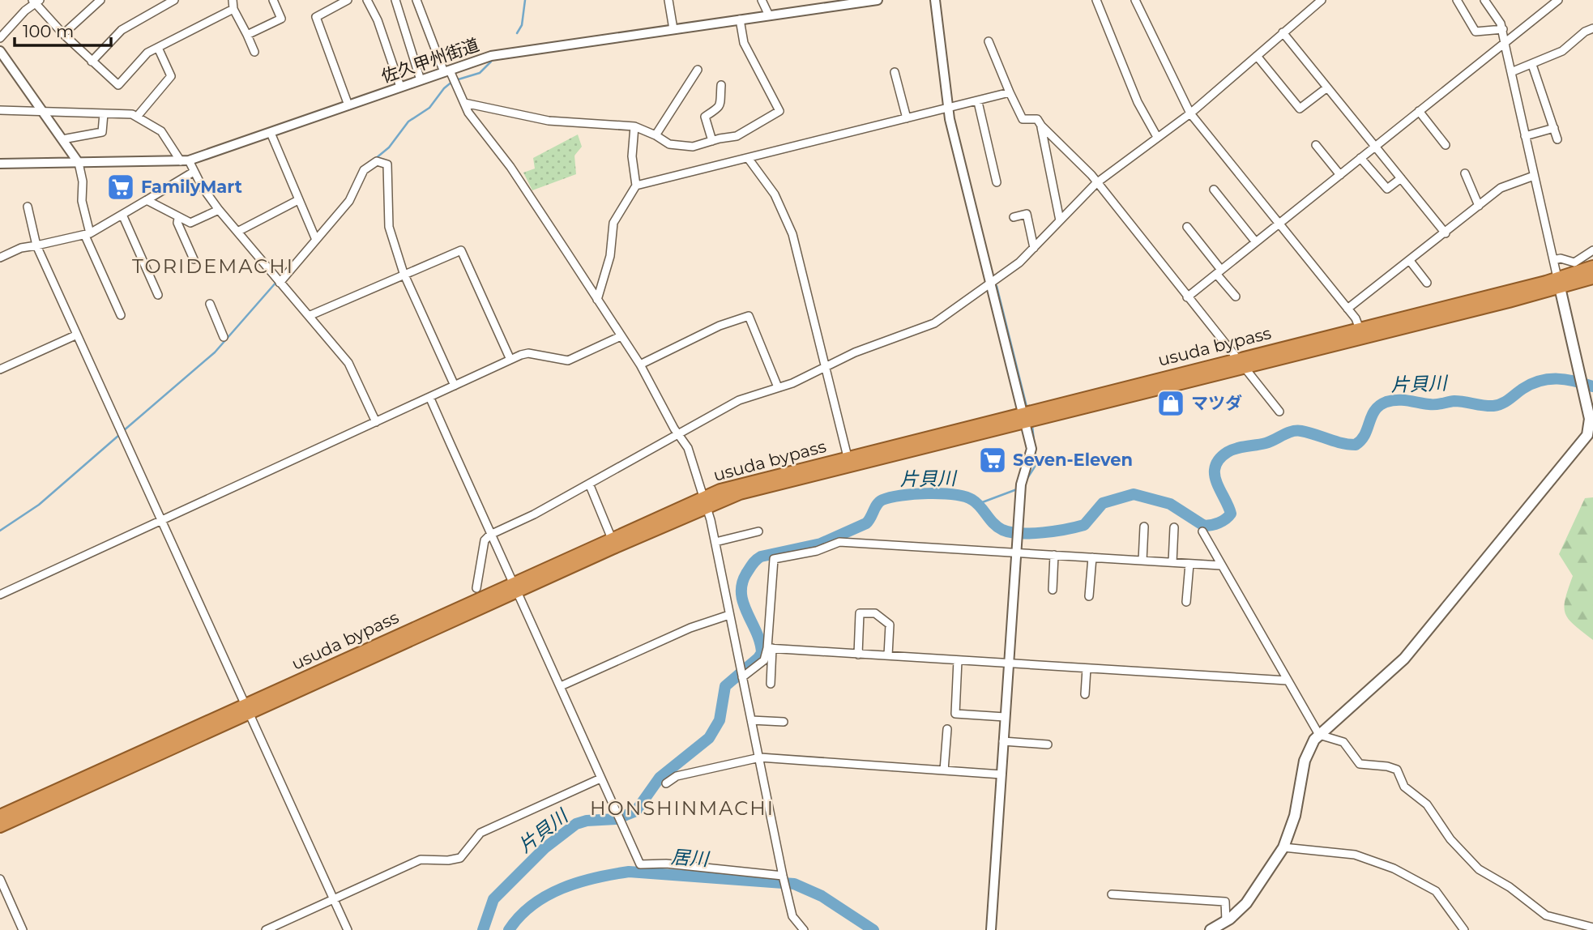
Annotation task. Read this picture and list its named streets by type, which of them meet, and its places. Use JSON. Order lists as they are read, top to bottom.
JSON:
{
  "streets": {
    "highway": ["usuda bypass"],
    "street": ["佐久甲州街道"]
  },
  "districts": ["TORIDEMACHI", "HONSHINMACHI"],
  "water": ["片貝川", "居川"],
  "places": {
    "supermarket": ["FamilyMart", "Seven-Eleven"],
    "shop": ["マツダ"]
  },
  "scale_bar": "100 m"
}
